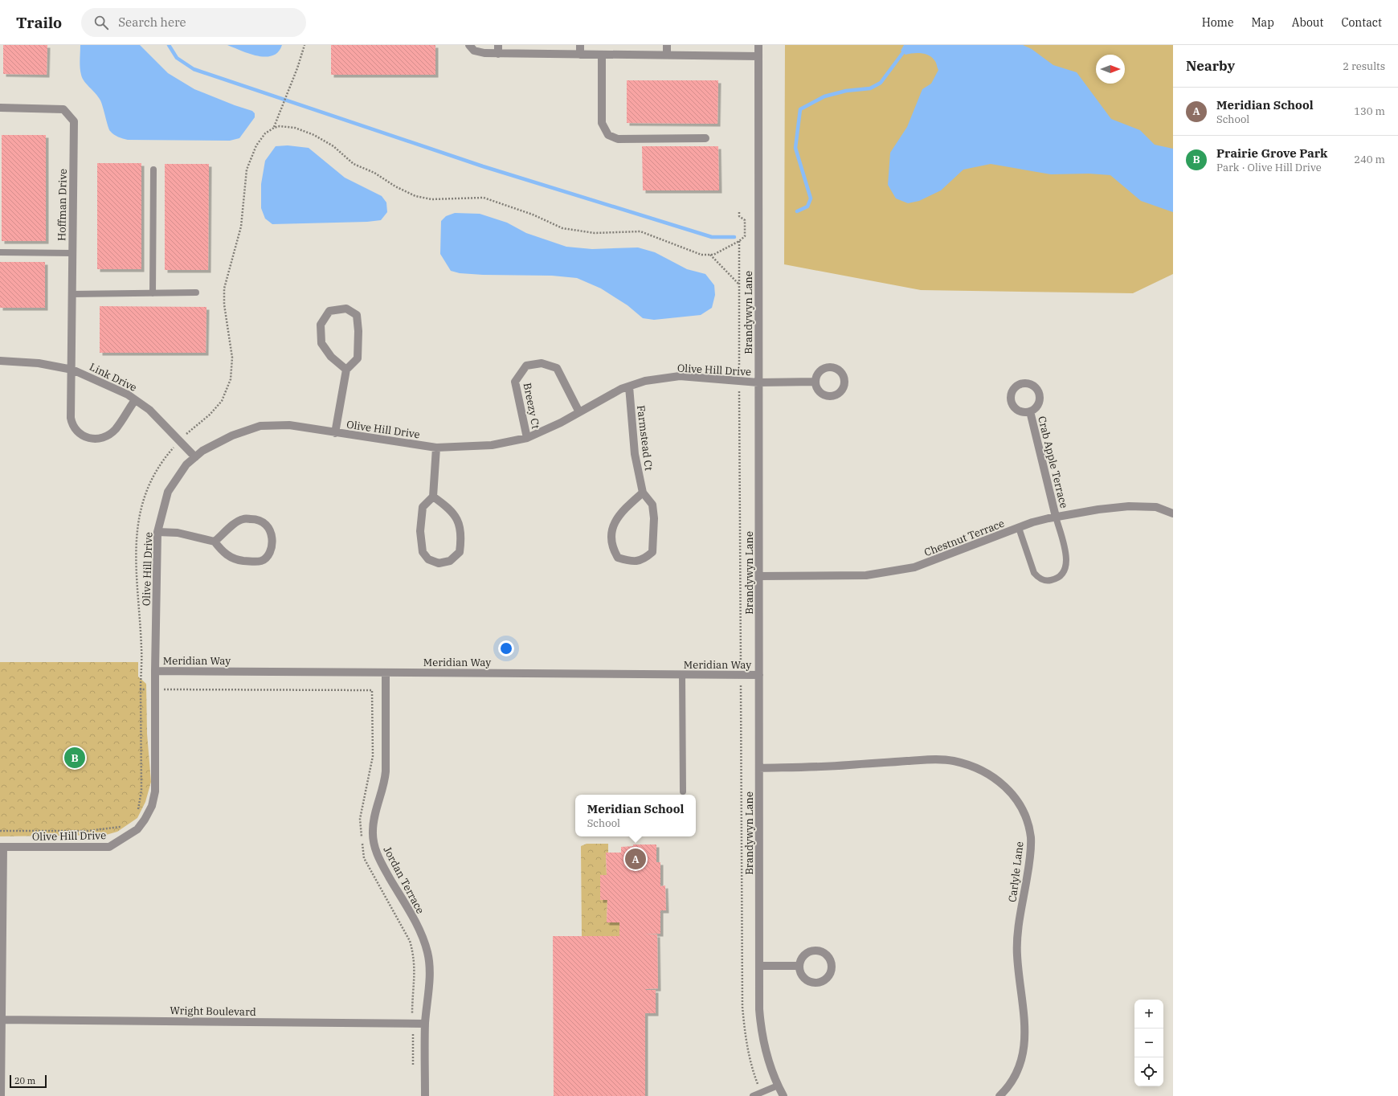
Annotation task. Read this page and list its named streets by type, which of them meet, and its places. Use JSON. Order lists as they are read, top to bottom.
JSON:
{
  "streets": {
    "street": [
      "Hoffman Drive",
      "Brandywyn Lane",
      "Olive Hill Drive",
      "Link Drive",
      "Breezy Ct",
      "Farmstead Ct",
      "Crab Apple Terrace",
      "Chestnut Terrace",
      "Meridian Way",
      "Carlyle Lane",
      "Jordan Terrace",
      "Wright Boulevard"
    ]
  },
  "crossings": [
    ["Hoffman Drive", "Link Drive"],
    ["Brandywyn Lane", "Olive Hill Drive"],
    ["Brandywyn Lane", "Chestnut Terrace"],
    ["Brandywyn Lane", "Meridian Way"],
    ["Brandywyn Lane", "Carlyle Lane"],
    ["Olive Hill Drive", "Link Drive"],
    ["Olive Hill Drive", "Breezy Ct"],
    ["Olive Hill Drive", "Farmstead Ct"],
    ["Olive Hill Drive", "Meridian Way"],
    ["Olive Hill Drive", "Wright Boulevard"],
    ["Crab Apple Terrace", "Chestnut Terrace"],
    ["Meridian Way", "Jordan Terrace"],
    ["Jordan Terrace", "Wright Boulevard"]
  ],
  "scale_bar": "20 m",
  "north": "right",
  "page": {
    "header": "Trailo",
    "search": "Search here",
    "nav": [
      "Home",
      "Map",
      "About",
      "Contact"
    ],
    "heading": ["Nearby", "2 results"],
    "list": [
      {
        "mark": "A",
        "name": "Meridian School",
        "note": "School",
        "value": "130 m"
      },
      {
        "mark": "B",
        "name": "Prairie Grove Park",
        "note": "Park · Olive Hill Drive",
        "value": "240 m"
      }
    ],
    "pins": ["B", "A"],
    "popup": ["Meridian School", "School"],
    "map_buttons": ["+", "−"],
    "scale": "20 m"
  }
}
